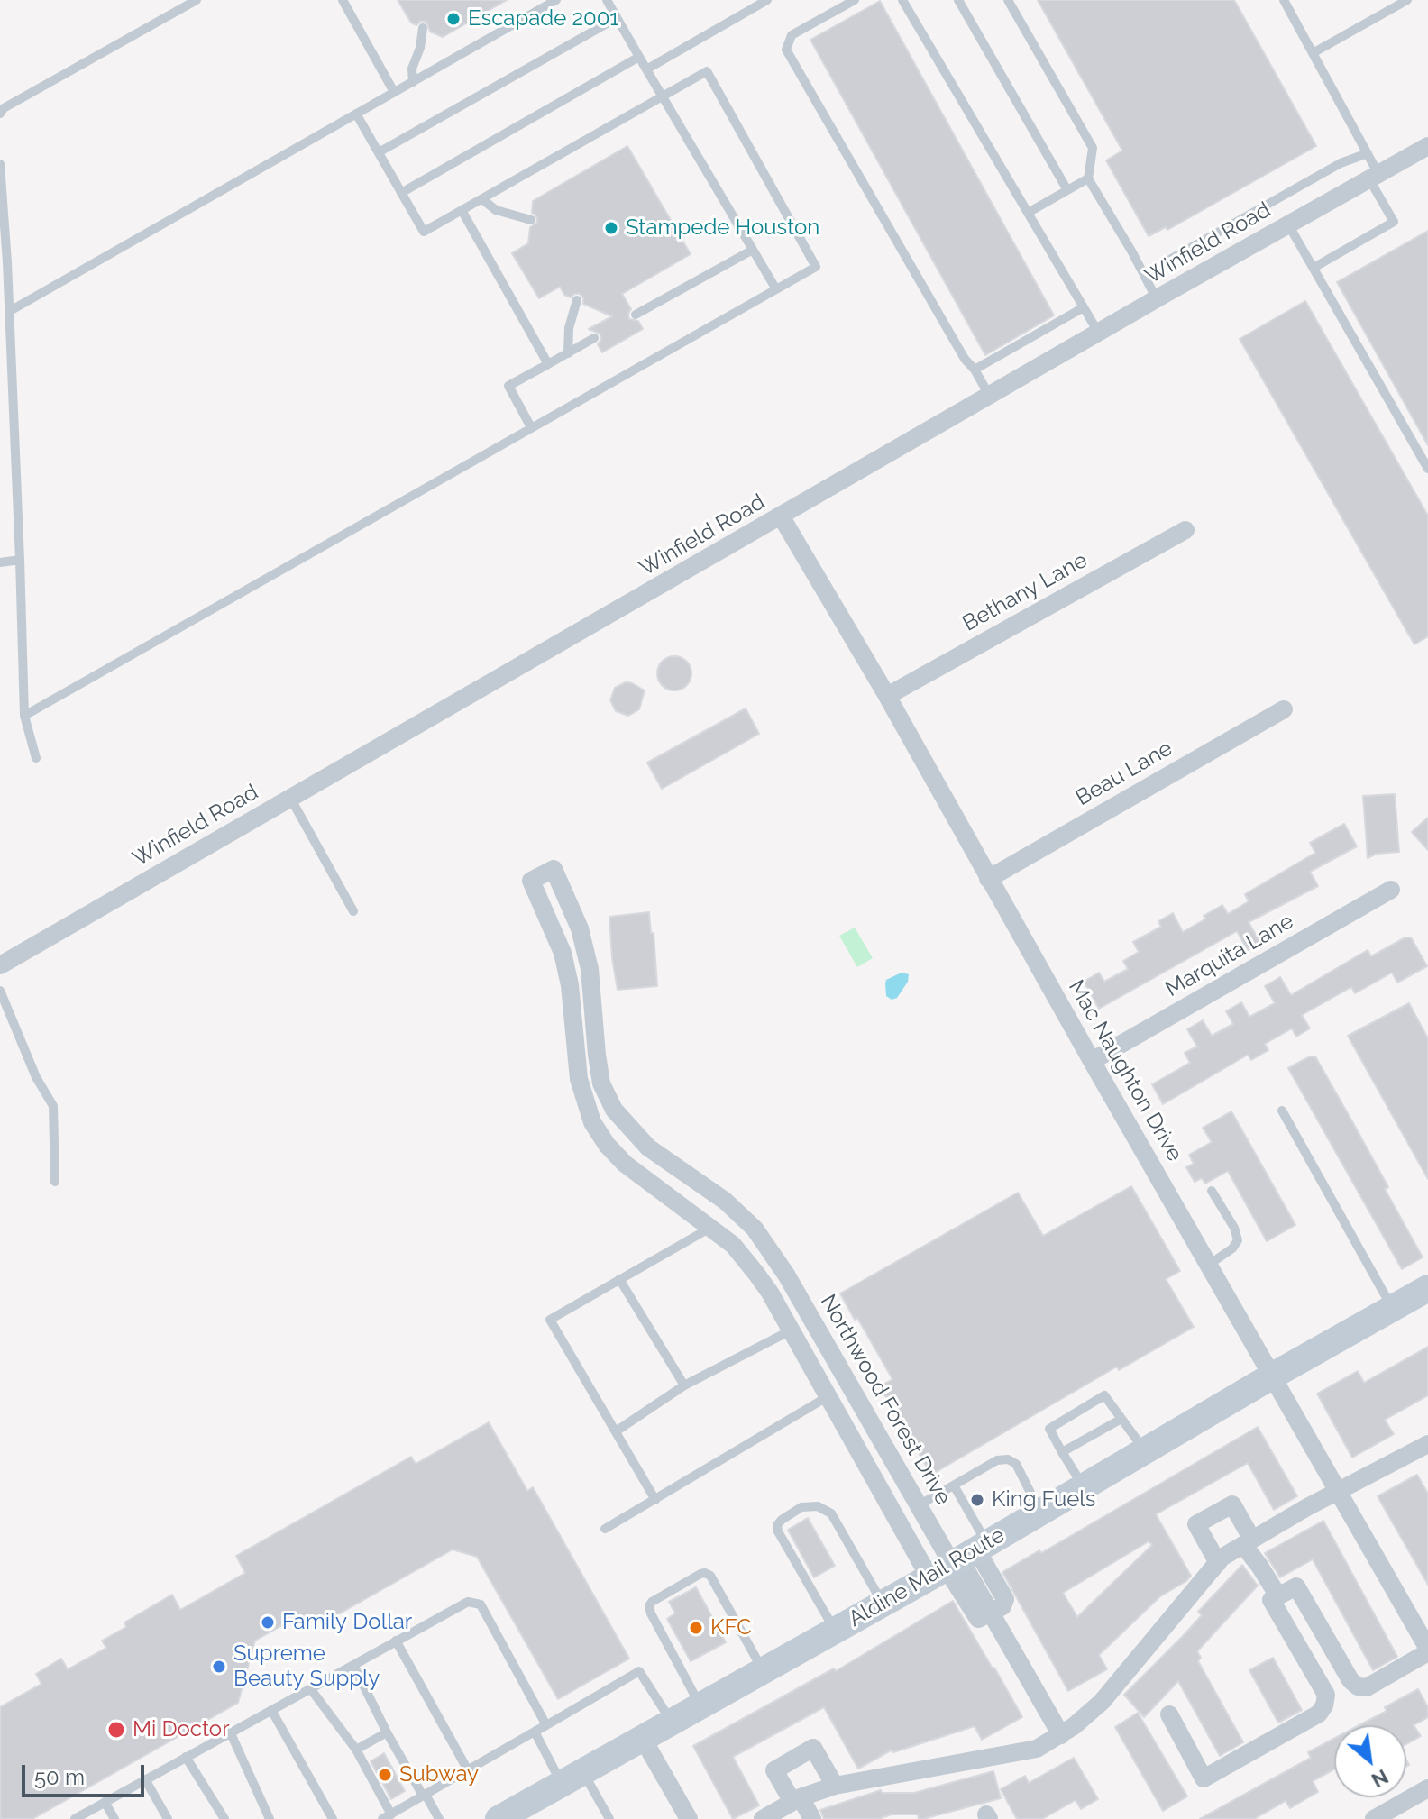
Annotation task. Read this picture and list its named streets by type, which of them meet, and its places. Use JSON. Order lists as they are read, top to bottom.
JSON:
{
  "streets": {
    "main road": ["Aldine Mail Route"],
    "street": [
      "Winfield Road",
      "Bethany Lane",
      "Beau Lane",
      "Marquita Lane",
      "Mac Naughton Drive",
      "Northwood Forest Drive"
    ]
  },
  "crossings": [
    ["Winfield Road", "Mac Naughton Drive"],
    ["Bethany Lane", "Mac Naughton Drive"],
    ["Beau Lane", "Mac Naughton Drive"],
    ["Marquita Lane", "Mac Naughton Drive"],
    ["Mac Naughton Drive", "Aldine Mail Route"],
    ["Northwood Forest Drive", "Aldine Mail Route"]
  ],
  "places": [
    "Escapade 2001",
    "Stampede Houston",
    "King Fuels",
    "Family Dollar",
    "KFC",
    "Supreme Beauty Supply",
    "Mi Doctor",
    "Subway"
  ],
  "scale_bar": "50 m",
  "north": "bottom right"
}
